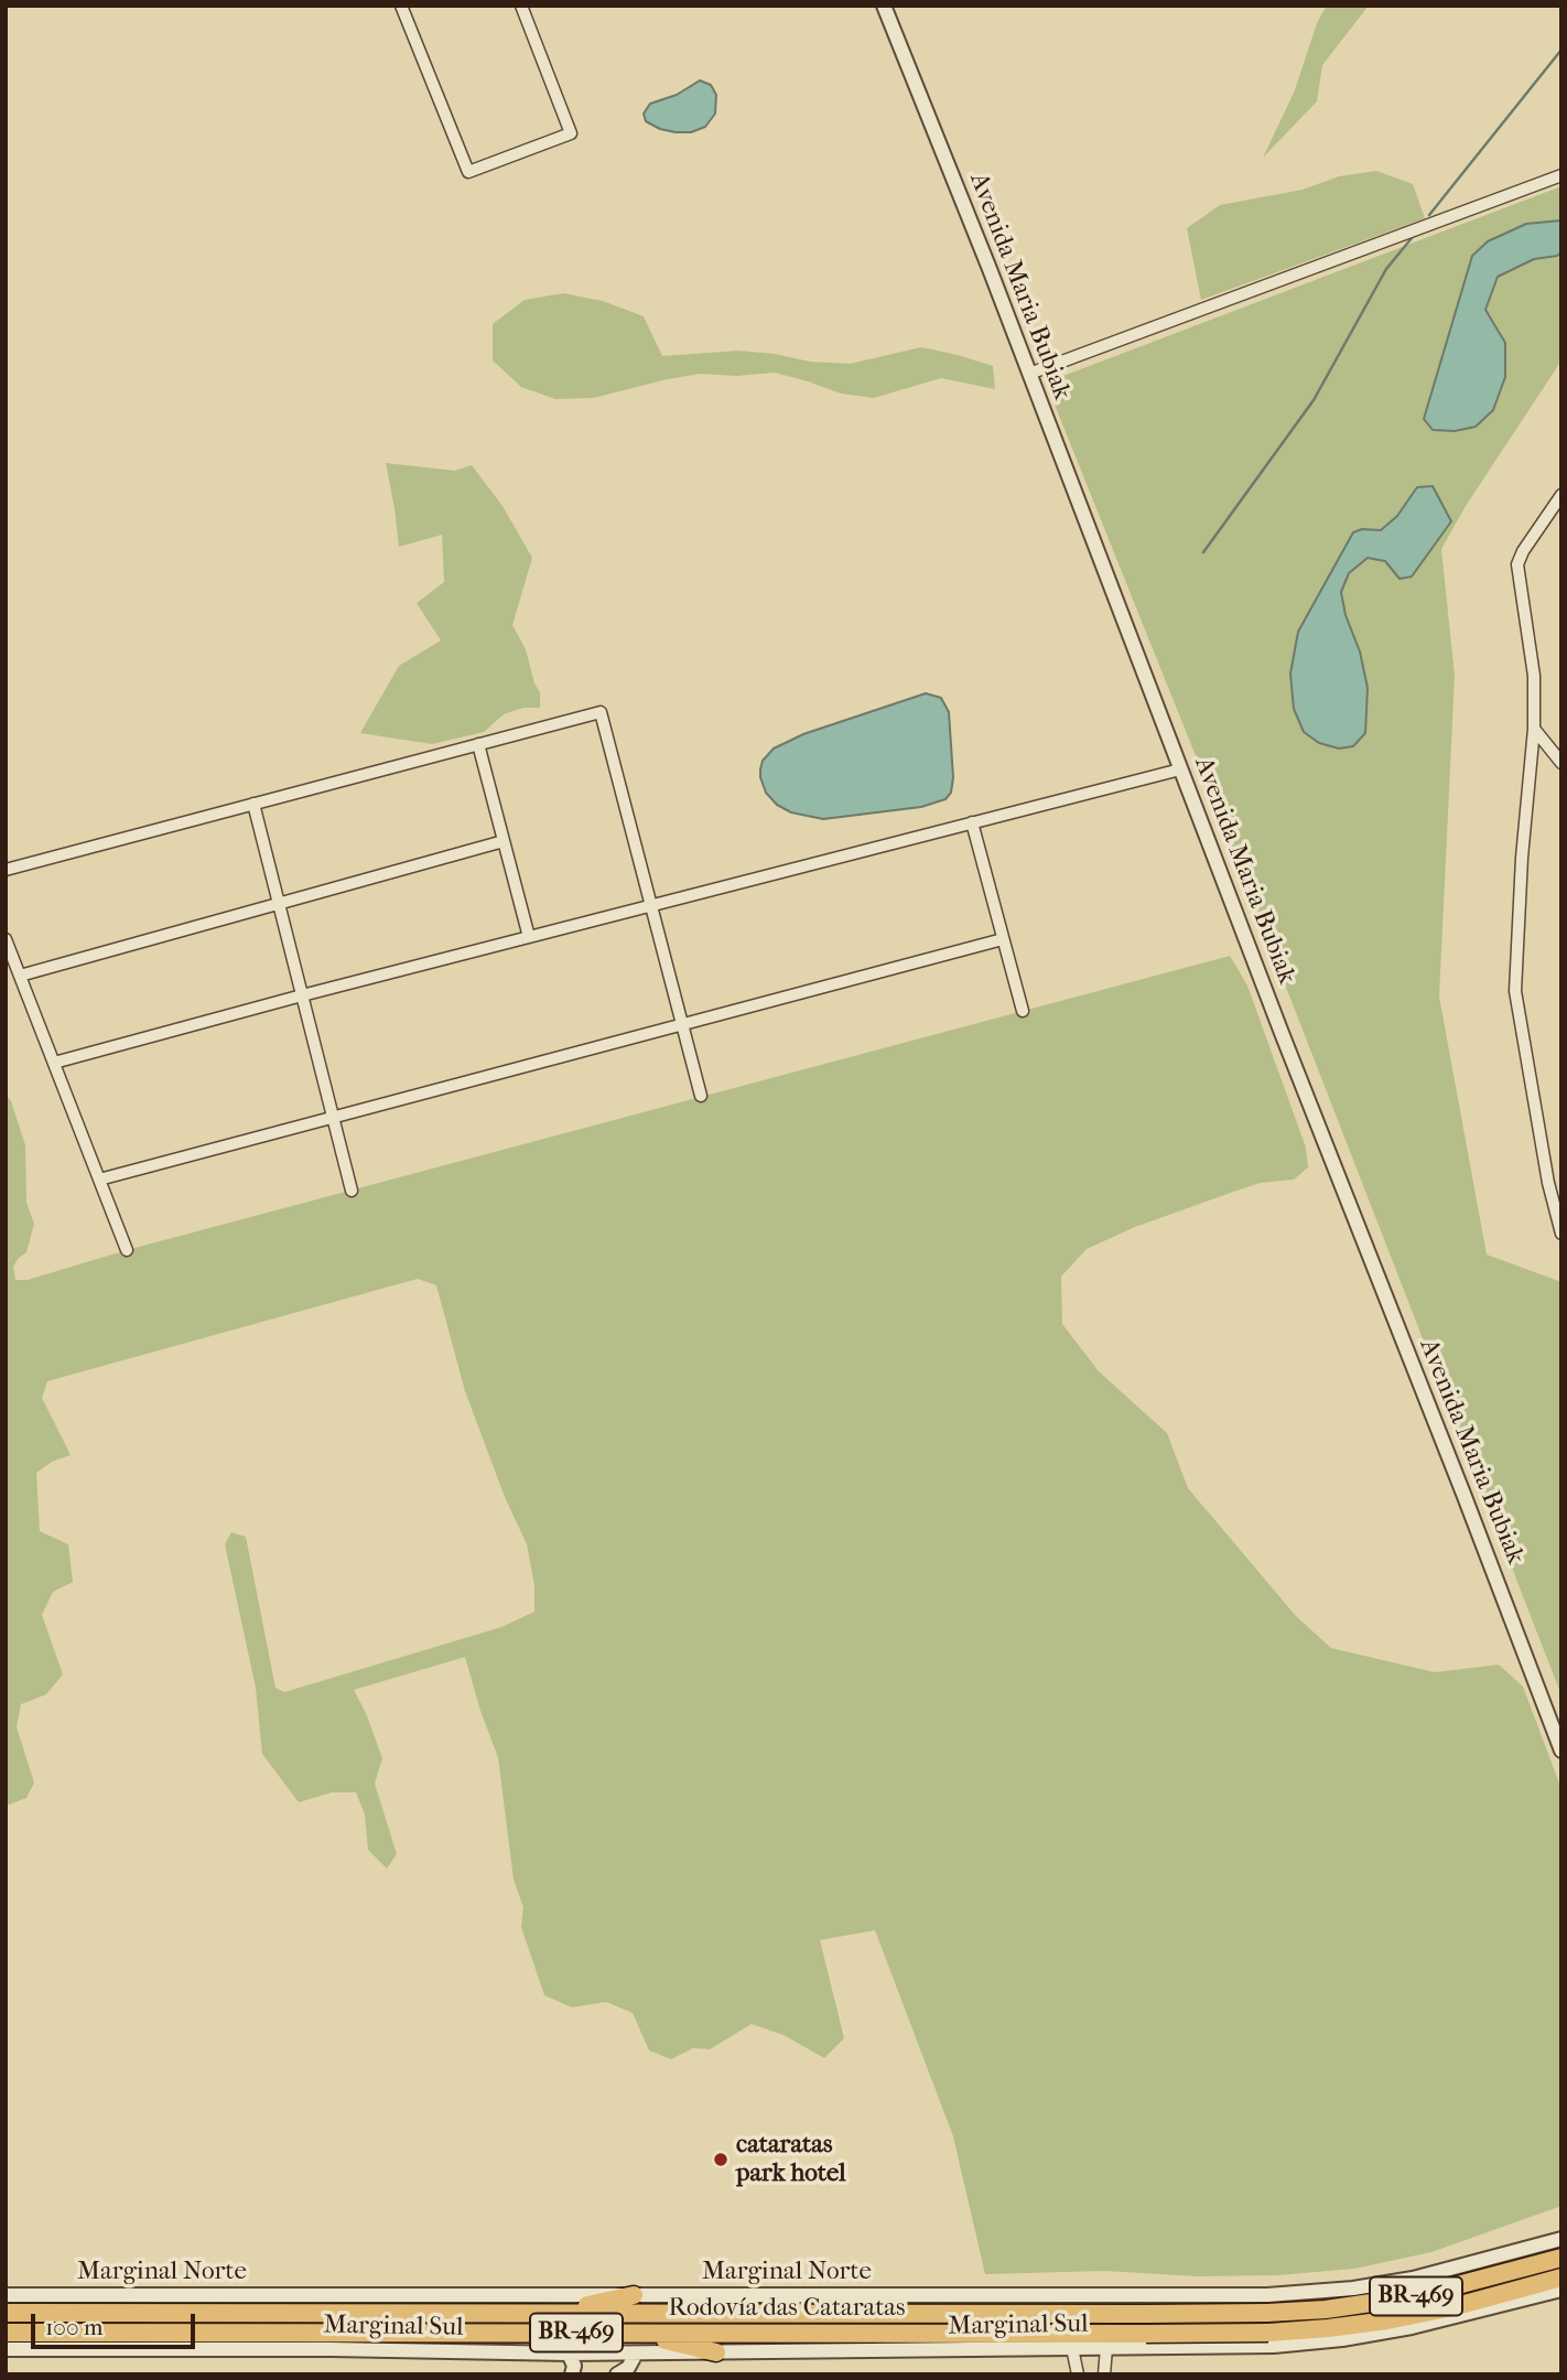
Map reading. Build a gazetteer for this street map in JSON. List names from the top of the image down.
{
  "streets": {
    "highway": ["BR-469", "Rodovía das Cataratas"],
    "street": ["Avenida Maria Bubiak", "Marginal Norte", "Marginal Sul"]
  },
  "places": ["cataratas park hotel"],
  "scale_bar": "100 m"
}
